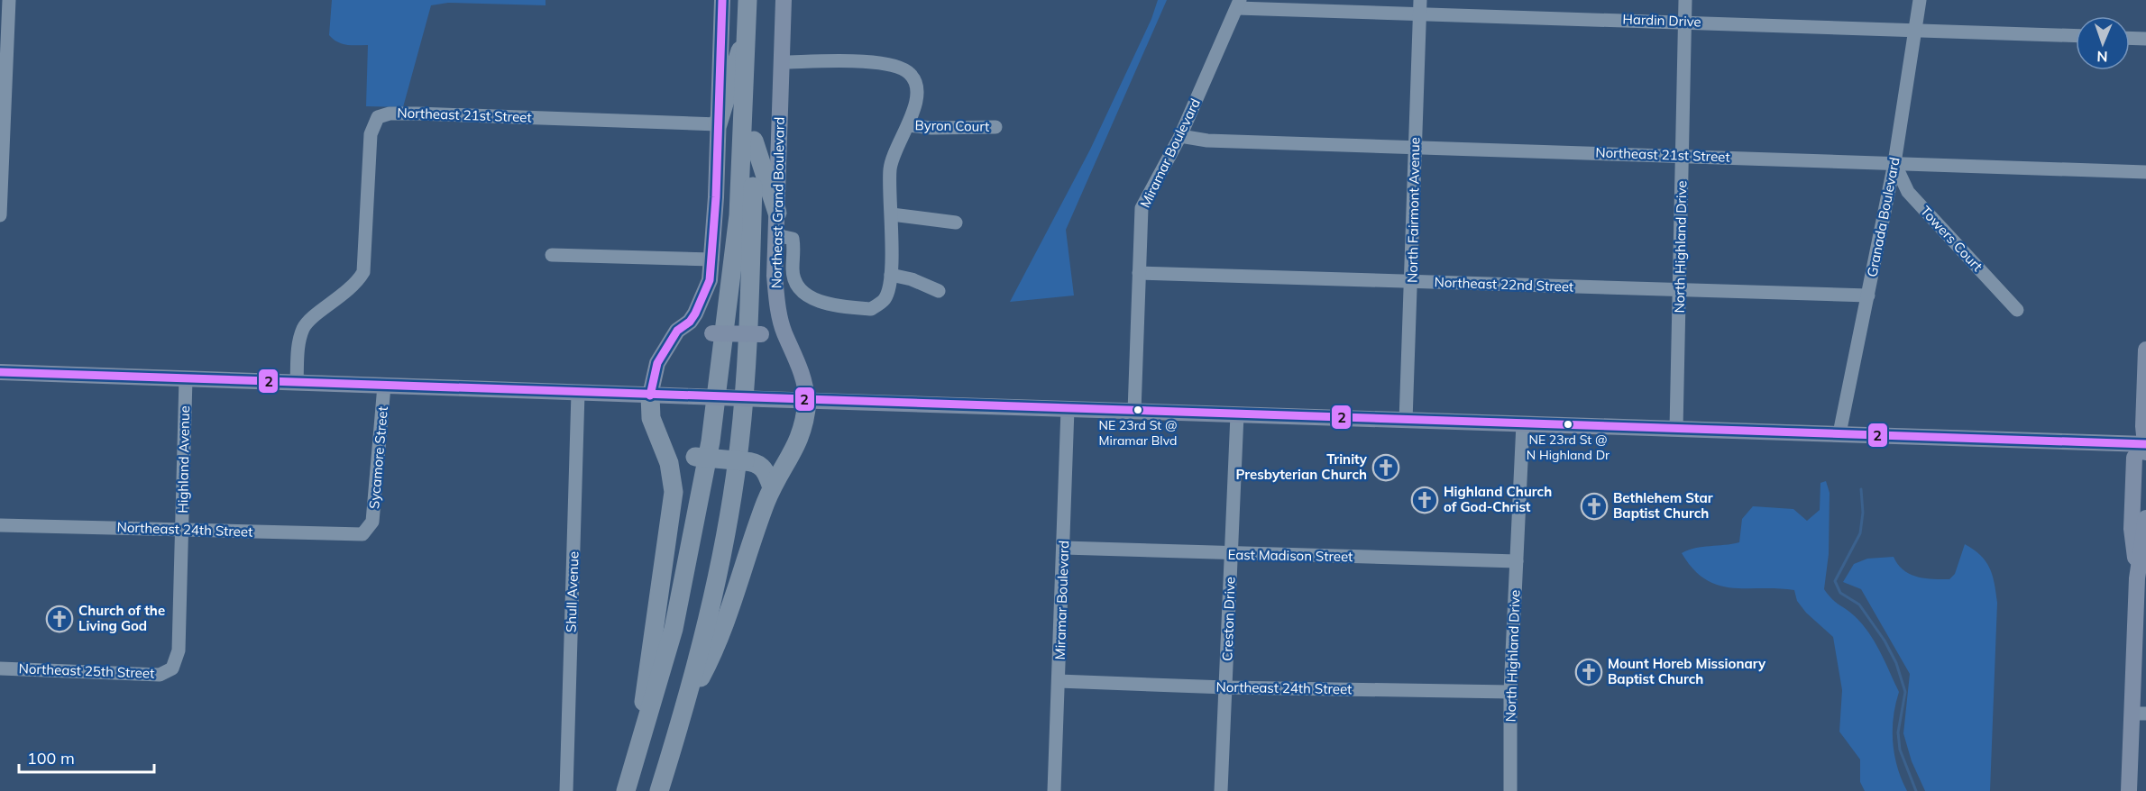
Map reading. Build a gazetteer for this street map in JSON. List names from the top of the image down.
{
  "streets": {
    "main road": ["Northeast Grand Boulevard"],
    "street": [
      "Hardin Drive",
      "Northeast 21st Street",
      "Byron Court",
      "Miramar Boulevard",
      "North Fairmont Avenue",
      "Granada Boulevard",
      "Towers Court",
      "North Highland Drive",
      "Northeast 22nd Street",
      "Sycamore Street",
      "Highland Avenue",
      "Northeast 24th Street",
      "East Madison Street",
      "Shull Avenue",
      "Creston Drive",
      "Northeast 25th Street"
    ]
  },
  "crossings": [
    ["Hardin Drive", "Miramar Boulevard"],
    ["Hardin Drive", "North Fairmont Avenue"],
    ["Hardin Drive", "Granada Boulevard"],
    ["Hardin Drive", "North Highland Drive"],
    ["Northeast 21st Street", "Miramar Boulevard"],
    ["Northeast 21st Street", "North Fairmont Avenue"],
    ["Northeast 21st Street", "Granada Boulevard"],
    ["Northeast 21st Street", "Towers Court"],
    ["Northeast 21st Street", "North Highland Drive"],
    ["Miramar Boulevard", "Northeast 22nd Street"],
    ["Miramar Boulevard", "Northeast 24th Street"],
    ["Miramar Boulevard", "East Madison Street"],
    ["North Fairmont Avenue", "Northeast 22nd Street"],
    ["Granada Boulevard", "Towers Court"],
    ["Granada Boulevard", "Northeast 22nd Street"],
    ["North Highland Drive", "Northeast 22nd Street"],
    ["North Highland Drive", "Northeast 24th Street"],
    ["North Highland Drive", "East Madison Street"],
    ["Sycamore Street", "Northeast 24th Street"],
    ["Highland Avenue", "Northeast 24th Street"],
    ["Highland Avenue", "Northeast 25th Street"],
    ["Northeast 24th Street", "Creston Drive"],
    ["East Madison Street", "Creston Drive"]
  ],
  "places": {
    "other": ["NE 23rd St @ Miramar Blvd", "NE 23rd St @ N Highland Dr"],
    "church": [
      "Trinity Presbyterian Church",
      "Highland Church of God-Christ",
      "Bethlehem Star Baptist Church",
      "Church of the Living God",
      "Mount Horeb Missionary Baptist Church"
    ]
  },
  "lines": ["transit line 2"],
  "scale_bar": "100 m",
  "north": "bottom"
}
